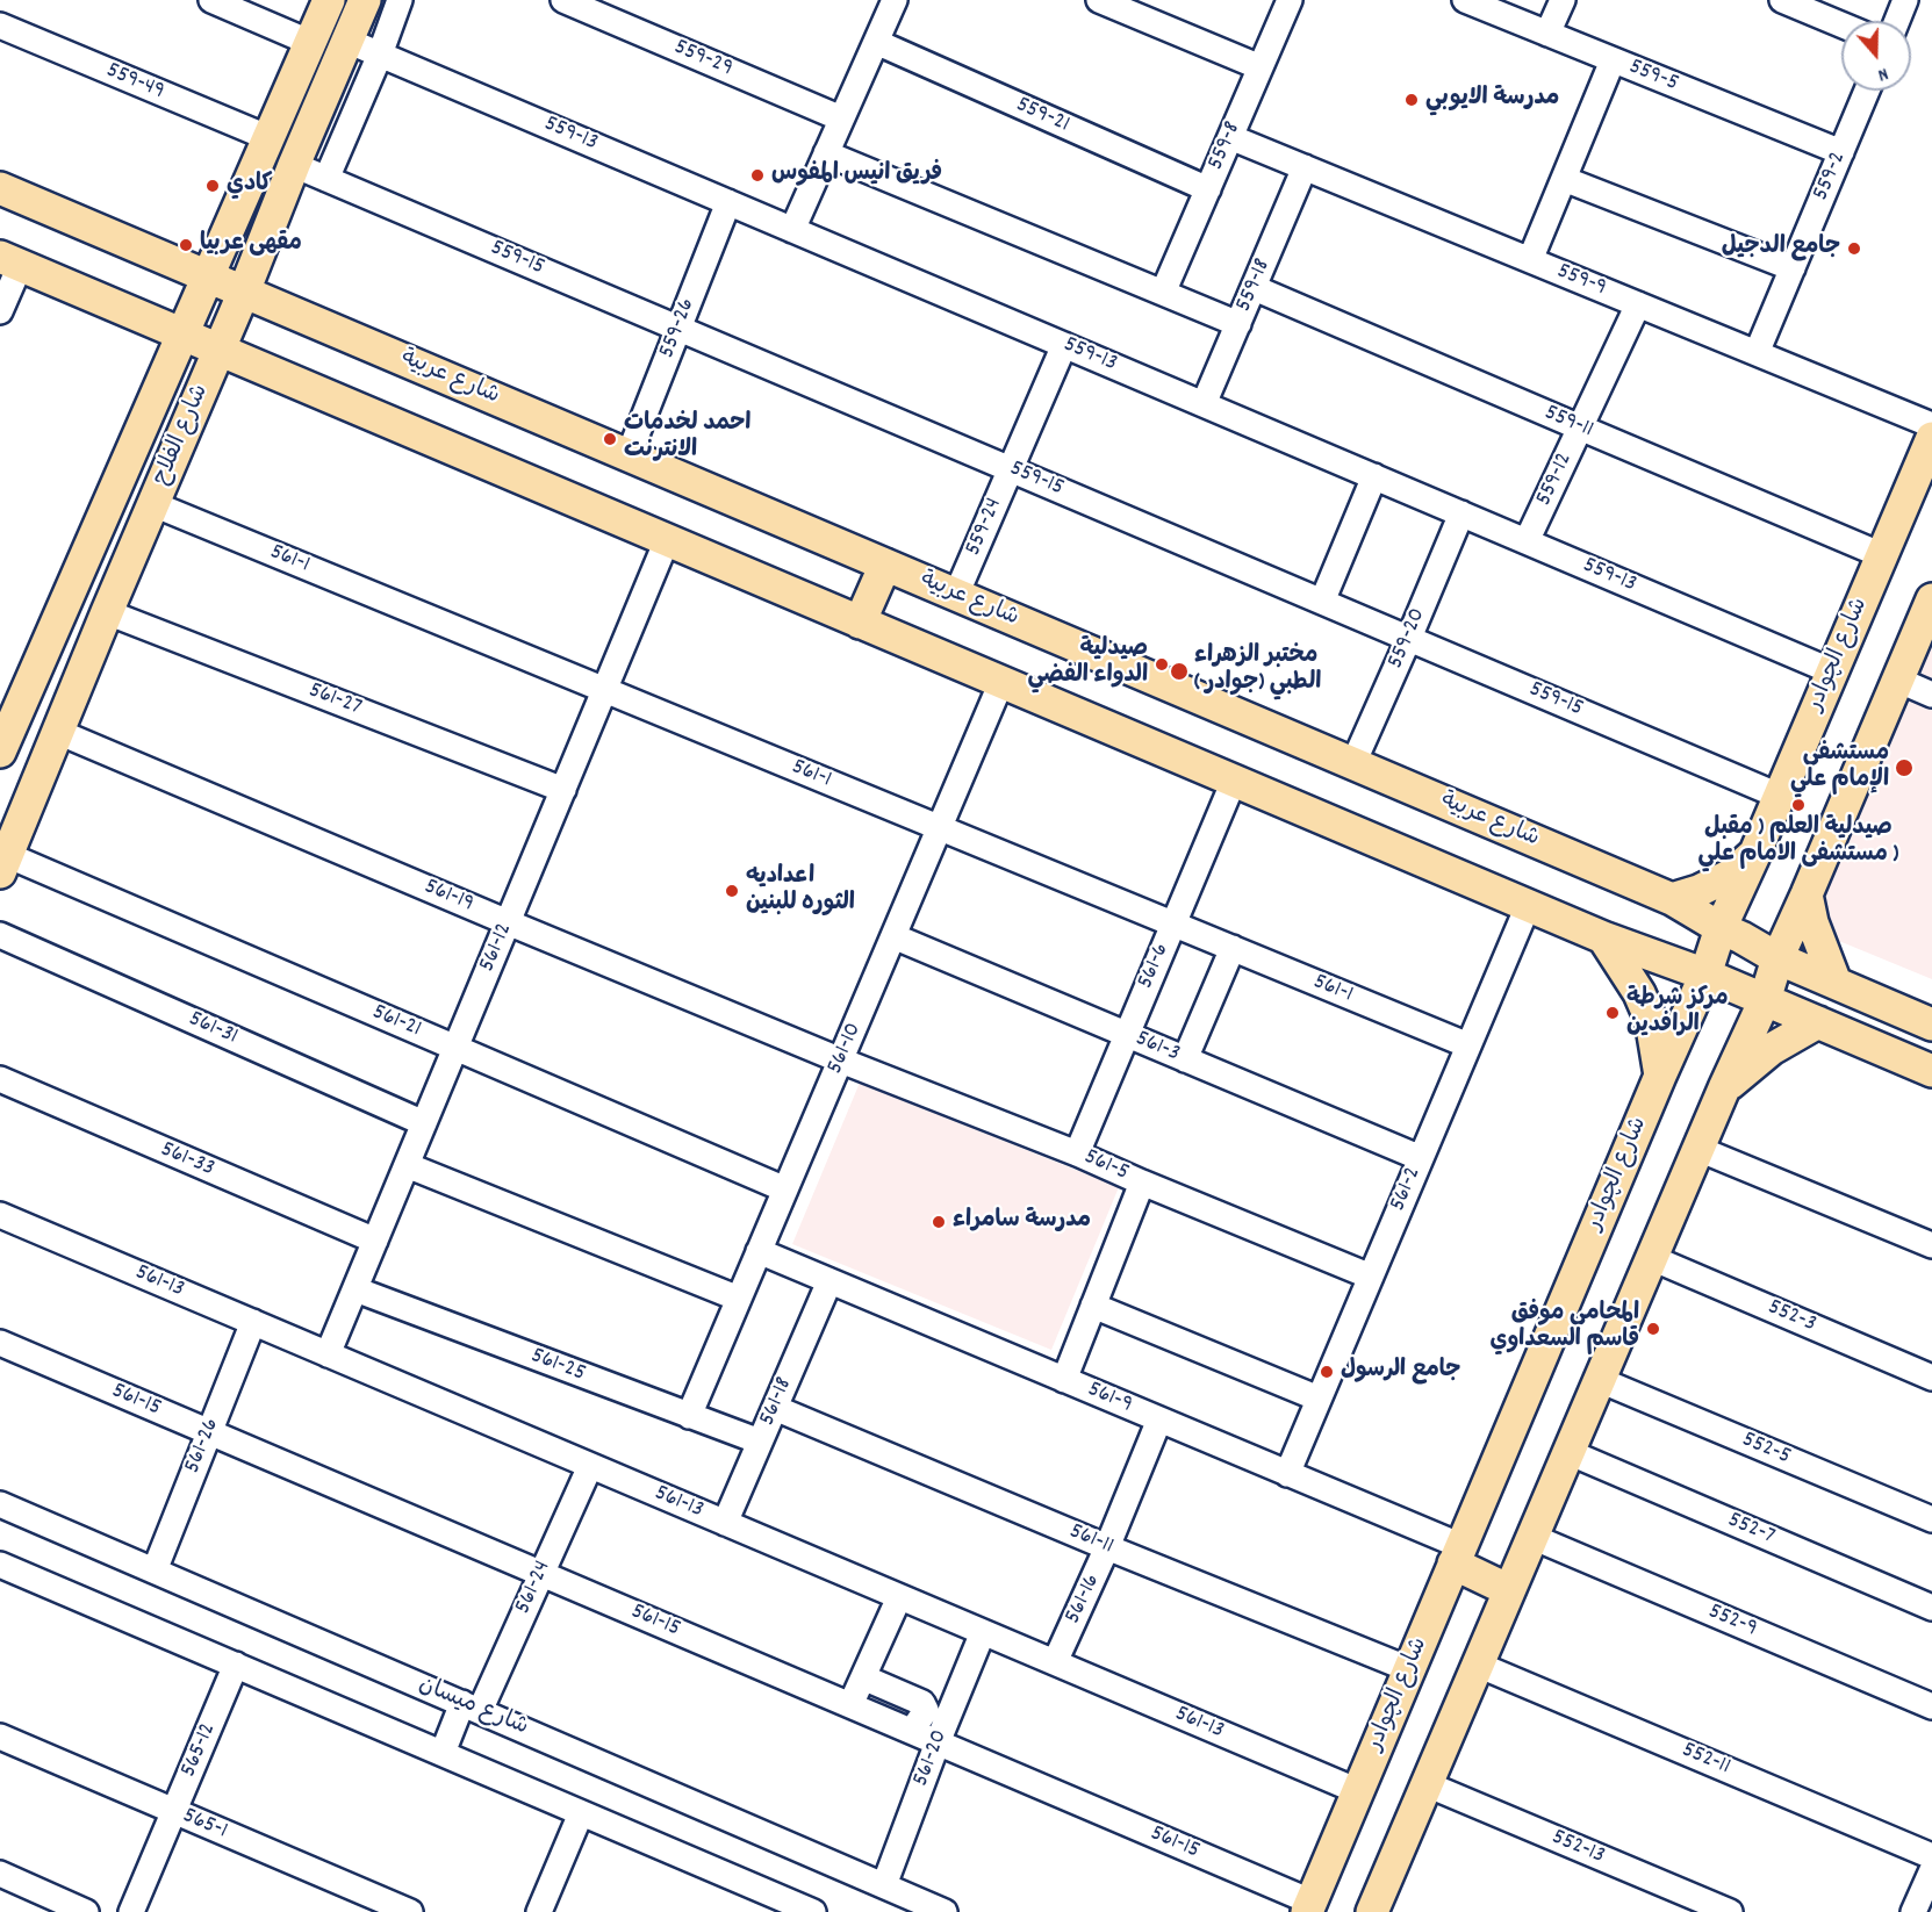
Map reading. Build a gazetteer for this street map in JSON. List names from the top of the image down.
{
  "streets": {
    "main road": ["شارع عربية", "شارع الفلاح", "شارع الچوادر"],
    "street": [
      "559-29",
      "559-5",
      "559-49",
      "559-21",
      "559-13",
      "559-8",
      "559-2",
      "559-15",
      "559-9",
      "559-18",
      "559-26",
      "559-11",
      "559-12",
      "559-24",
      "561-1",
      "559-20",
      "561-27",
      "561-19",
      "561-12",
      "561-6",
      "561-21",
      "561-31",
      "561-3",
      "561-10",
      "561-33",
      "561-5",
      "561-2",
      "561-13",
      "552-3",
      "561-25",
      "561-9",
      "561-15",
      "561-18",
      "561-26",
      "552-5",
      "552-7",
      "561-11",
      "561-24",
      "561-16",
      "552-9",
      "شارع ميسان",
      "565-12",
      "561-20",
      "552-11",
      "565-1",
      "552-13"
    ]
  },
  "crossings": [
    ["559-5", "559-2"],
    ["559-49", "شارع الفلاح"],
    ["559-21", "559-8"],
    ["559-13", "559-18"],
    ["559-13", "559-26"],
    ["559-13", "شارع الفلاح"],
    ["559-13", "559-12"],
    ["559-13", "559-24"],
    ["559-13", "559-20"],
    ["559-13", "شارع الچوادر"],
    ["559-8", "559-9"],
    ["559-2", "559-9"],
    ["559-15", "559-26"],
    ["559-15", "شارع الفلاح"],
    ["559-15", "559-24"],
    ["559-15", "559-20"],
    ["559-15", "شارع الچوادر"],
    ["559-9", "559-18"],
    ["559-9", "559-12"],
    ["559-18", "559-11"],
    ["559-26", "شارع عربية"],
    ["شارع عربية", "شارع الفلاح"],
    ["شارع عربية", "559-24"],
    ["شارع عربية", "559-20"],
    ["شارع عربية", "شارع الچوادر"],
    ["559-11", "559-12"],
    ["559-11", "شارع الچوادر"],
    ["شارع الفلاح", "561-1"],
    ["شارع الفلاح", "561-27"],
    ["شارع الفلاح", "561-19"],
    ["شارع الفلاح", "561-21"],
    ["561-1", "561-12"],
    ["561-1", "561-6"],
    ["561-1", "561-10"],
    ["561-1", "561-2"],
    ["شارع الچوادر", "561-13"],
    ["شارع الچوادر", "561-9"],
    ["شارع الچوادر", "561-15"],
    ["شارع الچوادر", "561-11"],
    ["561-27", "561-12"],
    ["561-19", "561-12"],
    ["561-19", "561-10"],
    ["561-19", "561-5"],
    ["561-12", "561-21"],
    ["561-12", "561-31"],
    ["561-12", "561-33"],
    ["561-12", "561-13"],
    ["561-12", "561-25"],
    ["561-6", "561-3"],
    ["561-6", "561-5"],
    ["561-21", "561-10"],
    ["561-3", "561-10"],
    ["561-3", "561-2"],
    ["561-10", "561-5"],
    ["561-10", "561-25"],
    ["561-10", "561-9"],
    ["561-5", "561-2"],
    ["561-2", "561-9"],
    ["561-13", "561-18"],
    ["561-13", "561-26"],
    ["561-13", "561-24"],
    ["561-13", "561-16"],
    ["561-13", "561-20"],
    ["561-25", "561-18"],
    ["561-9", "561-18"],
    ["561-9", "561-16"],
    ["561-15", "561-26"],
    ["561-15", "561-24"],
    ["561-15", "561-20"],
    ["561-18", "561-11"],
    ["561-26", "شارع ميسان"],
    ["561-11", "561-16"],
    ["561-24", "شارع ميسان"],
    ["شارع ميسان", "561-20"],
    ["565-12", "565-1"]
  ],
  "places": [
    "مدرسة الايوبي",
    "فريق انيس المفوس",
    "كادي",
    "مقهى عربيا",
    "جامع الدجيل",
    "احمد لخدمات الانترنت",
    "صيدلية الدواء الفضي",
    "مختبر الزهراء الطبي (جوادر )",
    "مستشفى الإمام علي",
    "صيدلية العلم ( مقبل مستشفى الامام علي )",
    "اعداديه الثوره للبنين",
    "مركز شرطة الرافدين",
    "مدرسة سامراء",
    "المحامي موفق قاسم السعداوي",
    "جامع الرسول"
  ],
  "north": "bottom"
}
